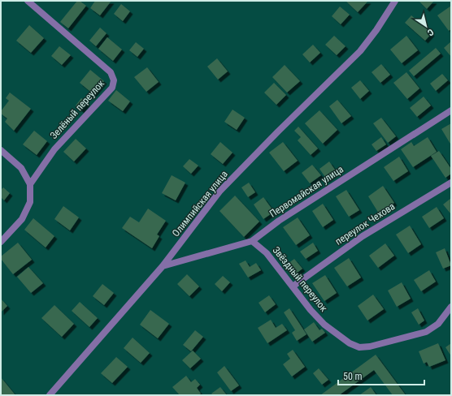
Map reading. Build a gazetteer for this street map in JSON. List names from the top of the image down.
{
  "streets": {
    "street": [
      "Зелёный переулок",
      "Первомайская улица",
      "Олимпийская улица",
      "переулок Чехова",
      "Звёздный переулок"
    ]
  },
  "crossings": [
    ["Первомайская улица", "Олимпийская улица"],
    ["Первомайская улица", "Звёздный переулок"],
    ["переулок Чехова", "Звёздный переулок"]
  ],
  "scale_bar": "50 m",
  "north": "bottom right"
}
